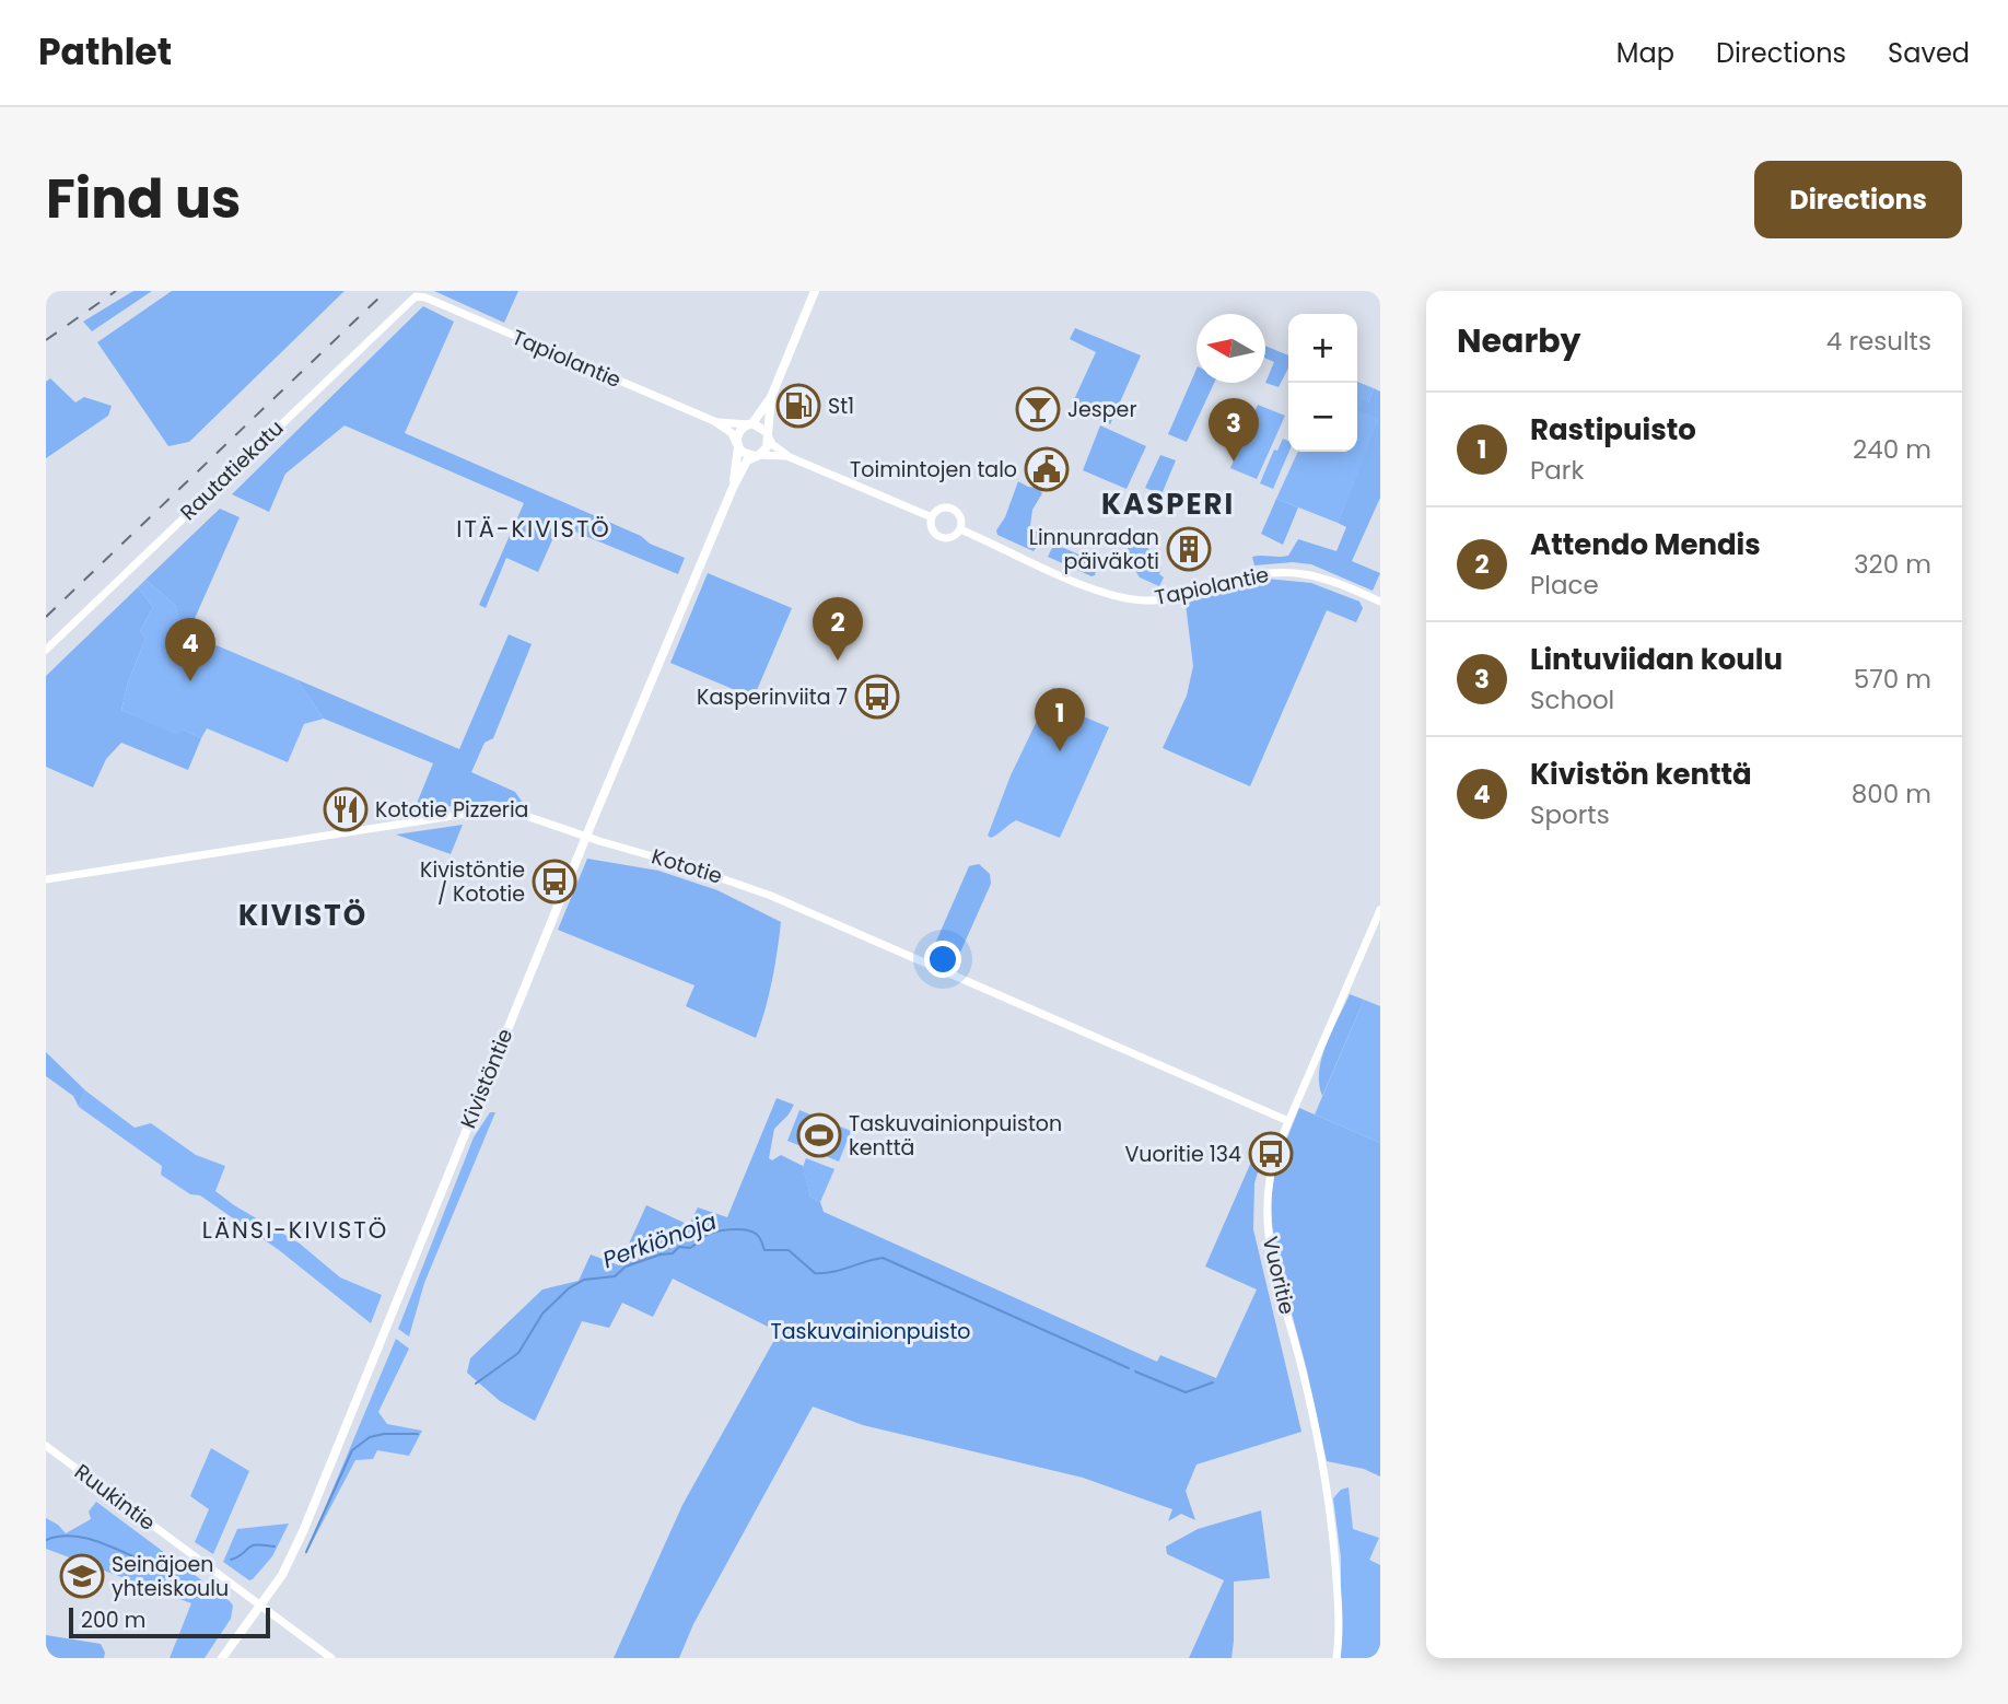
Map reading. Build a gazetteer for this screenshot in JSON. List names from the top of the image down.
{
  "streets": {
    "main road": ["Kivistöntie"],
    "street": [
      "Tapiolantie",
      "Rautatiekatu",
      "Kototie",
      "Vuoritie",
      "Ruukintie"
    ]
  },
  "crossings": [
    ["Tapiolantie", "Rautatiekatu"],
    ["Tapiolantie", "Kivistöntie"],
    ["Kototie", "Kivistöntie"],
    ["Kototie", "Vuoritie"],
    ["Kivistöntie", "Ruukintie"]
  ],
  "districts": [
    "KASPERI",
    "ITÄ-KIVISTÖ",
    "KIVISTÖ",
    "LÄNSI-KIVISTÖ"
  ],
  "water": ["Perkiönoja"],
  "parks": ["Taskuvainionpuisto"],
  "places": {
    "fuel station": ["St1"],
    "bar": ["Jesper"],
    "public building": ["Toimintojen talo"],
    "building": ["Linnunradan päiväkoti"],
    "bus stop": ["Kasperinviita 7", "Kivistöntie / Kototie", "Vuoritie 134"],
    "restaurant": ["Kototie Pizzeria"],
    "sports": ["Taskuvainionpuiston kenttä"],
    "school or university": ["Seinäjoen yhteiskoulu"]
  },
  "scale_bar": "200 m",
  "north": "left",
  "page": {
    "header": "Pathlet",
    "nav": ["Map", "Directions", "Saved"],
    "title": "Find us",
    "buttons": "Directions",
    "heading": ["Nearby", "4 results"],
    "map_buttons": ["+", "−"],
    "list": [
      {
        "mark": "1",
        "name": "Rastipuisto",
        "note": "Park",
        "value": "240 m"
      },
      {
        "mark": "2",
        "name": "Attendo Mendis",
        "note": "Place",
        "value": "320 m"
      },
      {
        "mark": "3",
        "name": "Lintuviidan koulu",
        "note": "School",
        "value": "570 m"
      },
      {
        "mark": "4",
        "name": "Kivistön kenttä",
        "note": "Sports",
        "value": "800 m"
      }
    ],
    "pins": [
      "3",
      "2",
      "4",
      "1"
    ],
    "scale": "200 m"
  }
}
